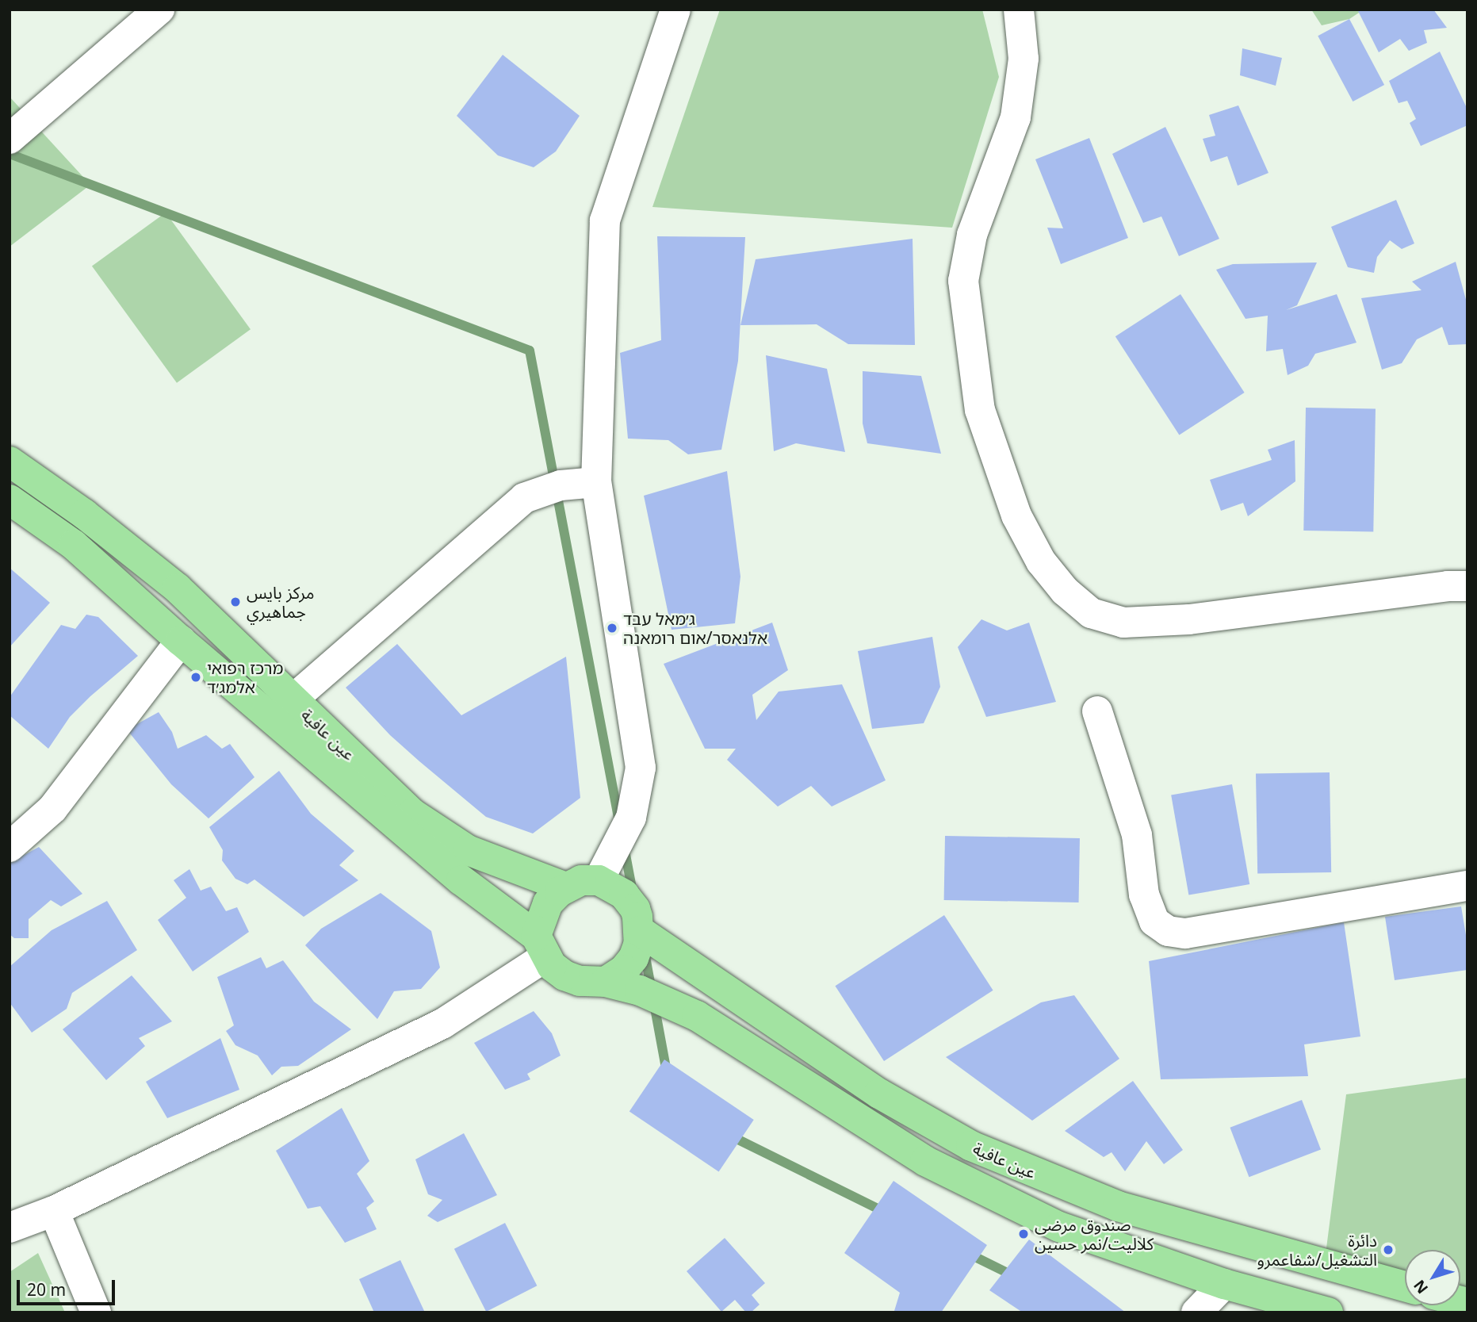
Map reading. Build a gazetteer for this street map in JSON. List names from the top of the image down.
{
  "streets": {
    "main road": ["عين عافية"]
  },
  "places": [
    "مركز بايس جماهيري",
    "ג׳מאל עבד אלנאסר/אום רומאנה",
    "מרכז רפואי אלמג׳ד",
    "صندوق مرضى كلاليت/نمر حسين",
    "دائرة التشغيل/شفاعمرو"
  ],
  "scale_bar": "20 m",
  "north": "bottom left"
}
